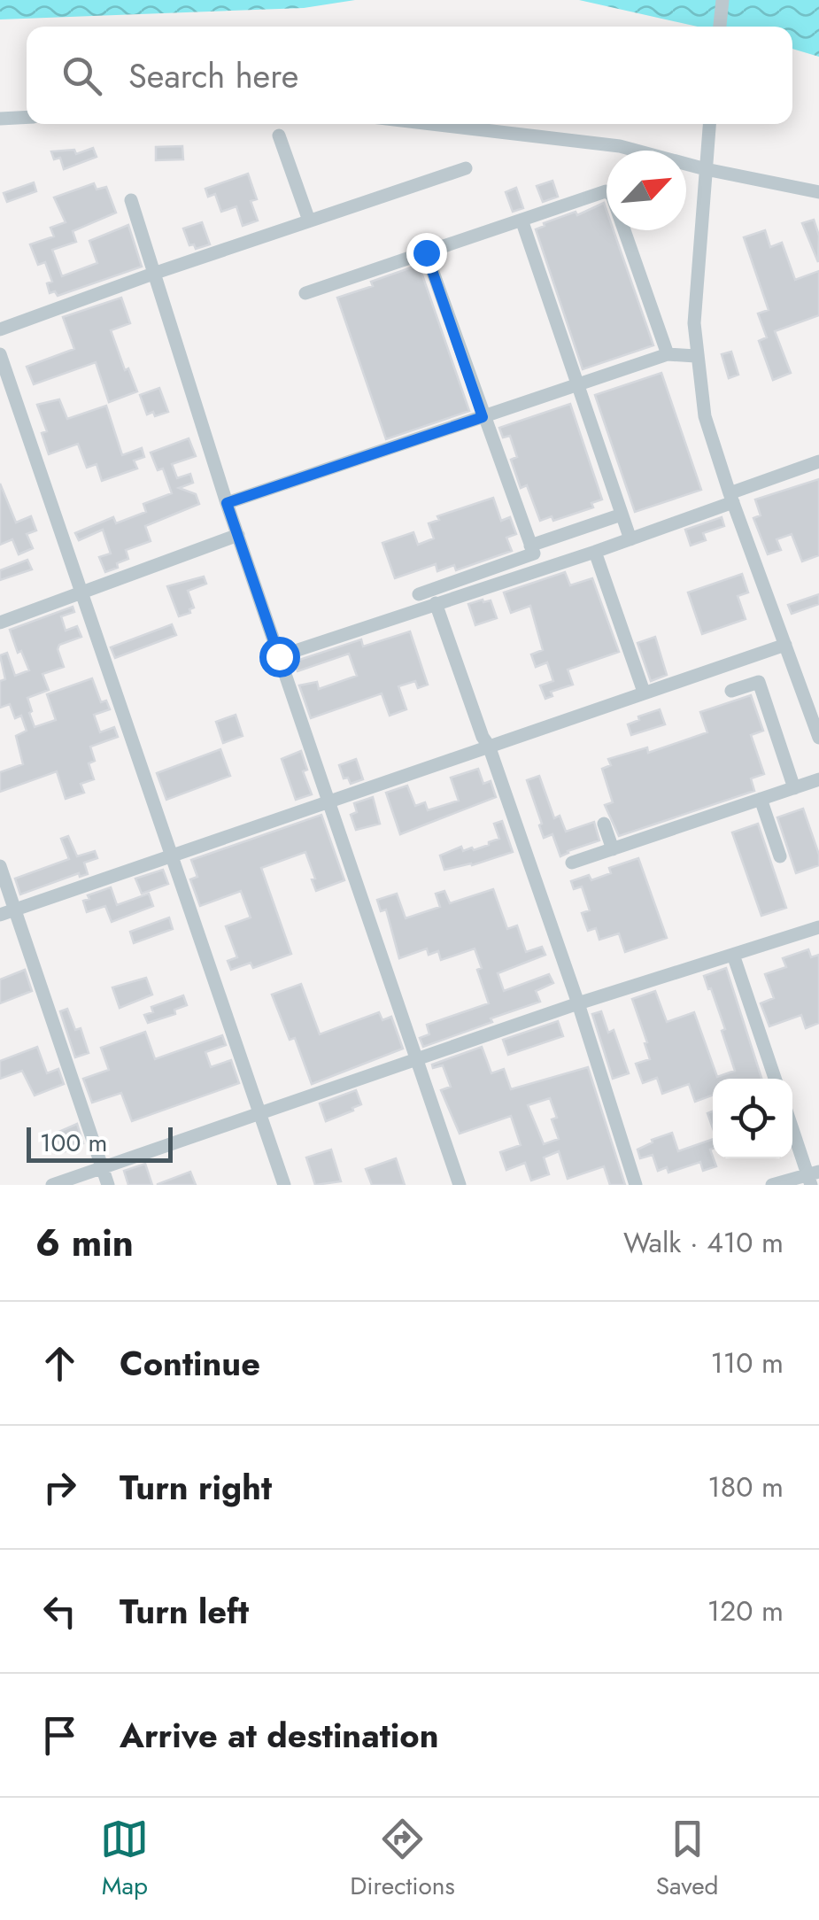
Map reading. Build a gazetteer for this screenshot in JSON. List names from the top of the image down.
{
  "scale_bar": "100 m",
  "north": "top right",
  "page": {
    "search": "Search here",
    "scale": "100 m",
    "heading": ["6 min", "Walk · 410 m"],
    "list": [
      ["Continue", "110 m"],
      ["Turn right", "180 m"],
      ["Turn left", "120 m"],
      "Arrive at destination"
    ],
    "nav": ["Map", "Directions", "Saved"]
  }
}
